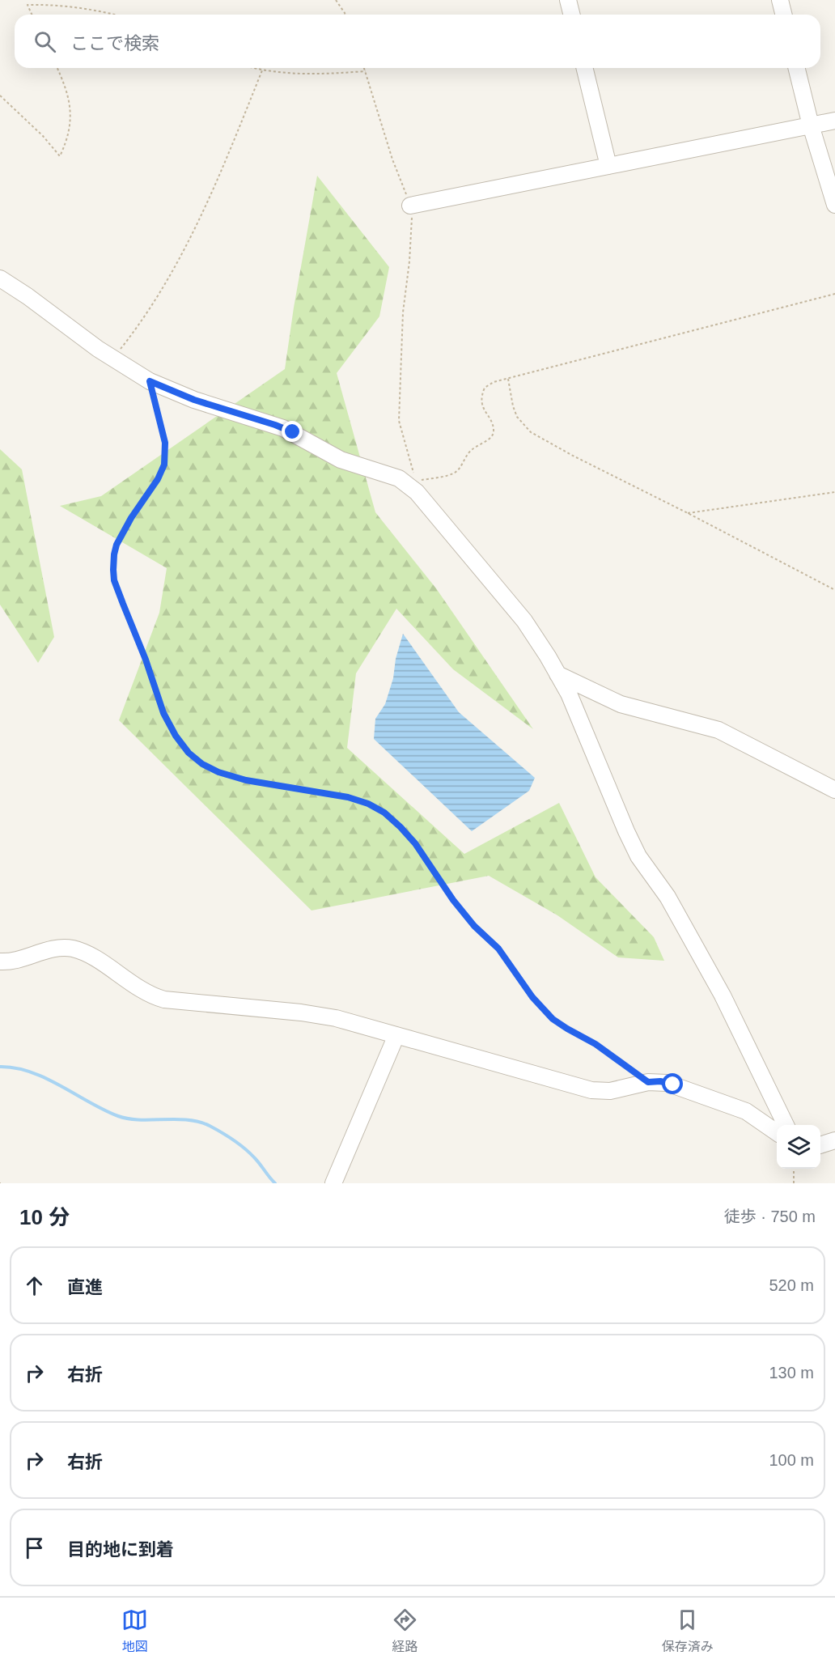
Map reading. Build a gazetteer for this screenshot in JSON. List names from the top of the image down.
{
  "page": {
    "search": "ここで検索",
    "heading": ["10 分", "徒歩 · 750 m"],
    "list": [
      ["直進", "520 m"],
      ["右折", "130 m"],
      ["右折", "100 m"],
      "目的地に到着"
    ],
    "nav": ["地図", "経路", "保存済み"]
  }
}
